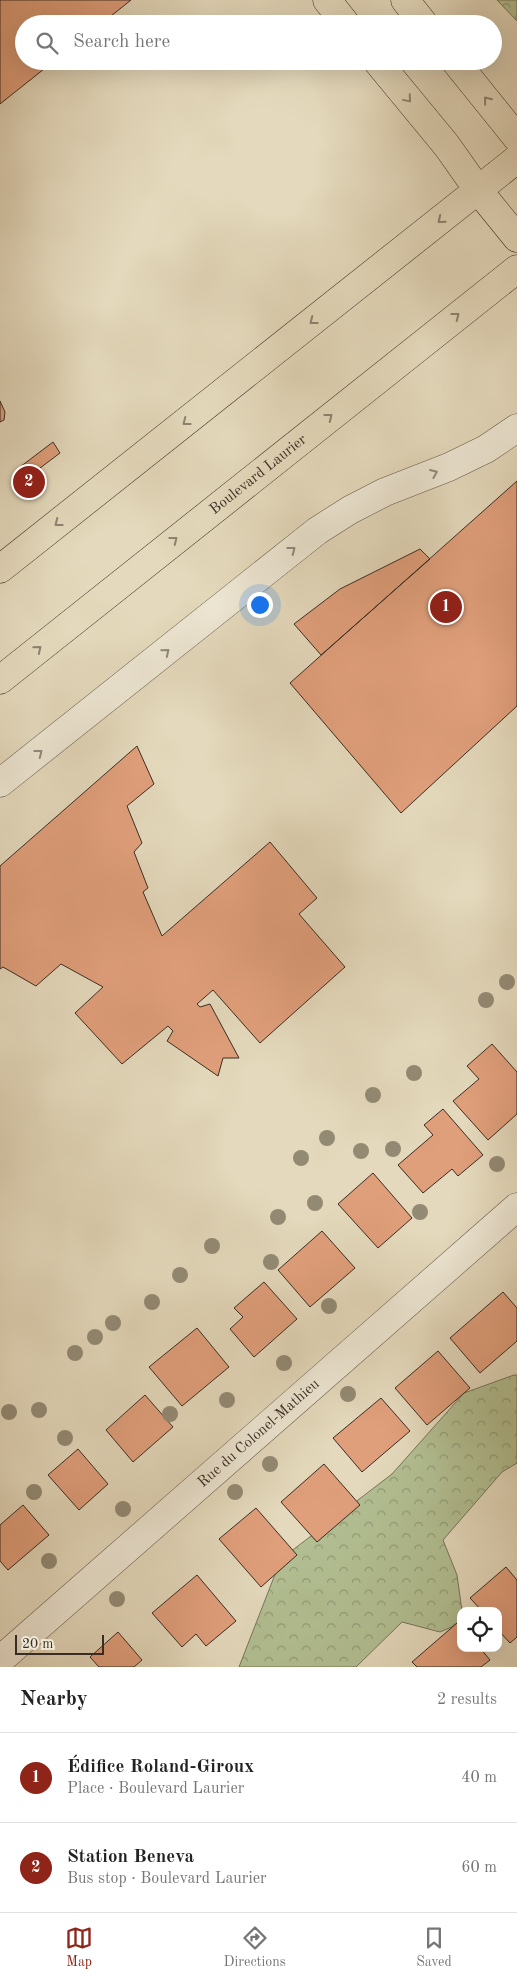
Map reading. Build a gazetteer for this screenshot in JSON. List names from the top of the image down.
{
  "streets": {
    "main road": ["Boulevard Laurier"],
    "street": ["Rue du Colonel-Mathieu"]
  },
  "scale_bar": "20 m",
  "page": {
    "search": "Search here",
    "pins": ["2", "1"],
    "scale": "20 m",
    "heading": ["Nearby", "2 results"],
    "list": [
      {
        "mark": "1",
        "name": "Édifice Roland-Giroux",
        "note": "Place · Boulevard Laurier",
        "value": "40 m"
      },
      {
        "mark": "2",
        "name": "Station Beneva",
        "note": "Bus stop · Boulevard Laurier",
        "value": "60 m"
      }
    ],
    "nav": ["Map", "Directions", "Saved"]
  }
}
